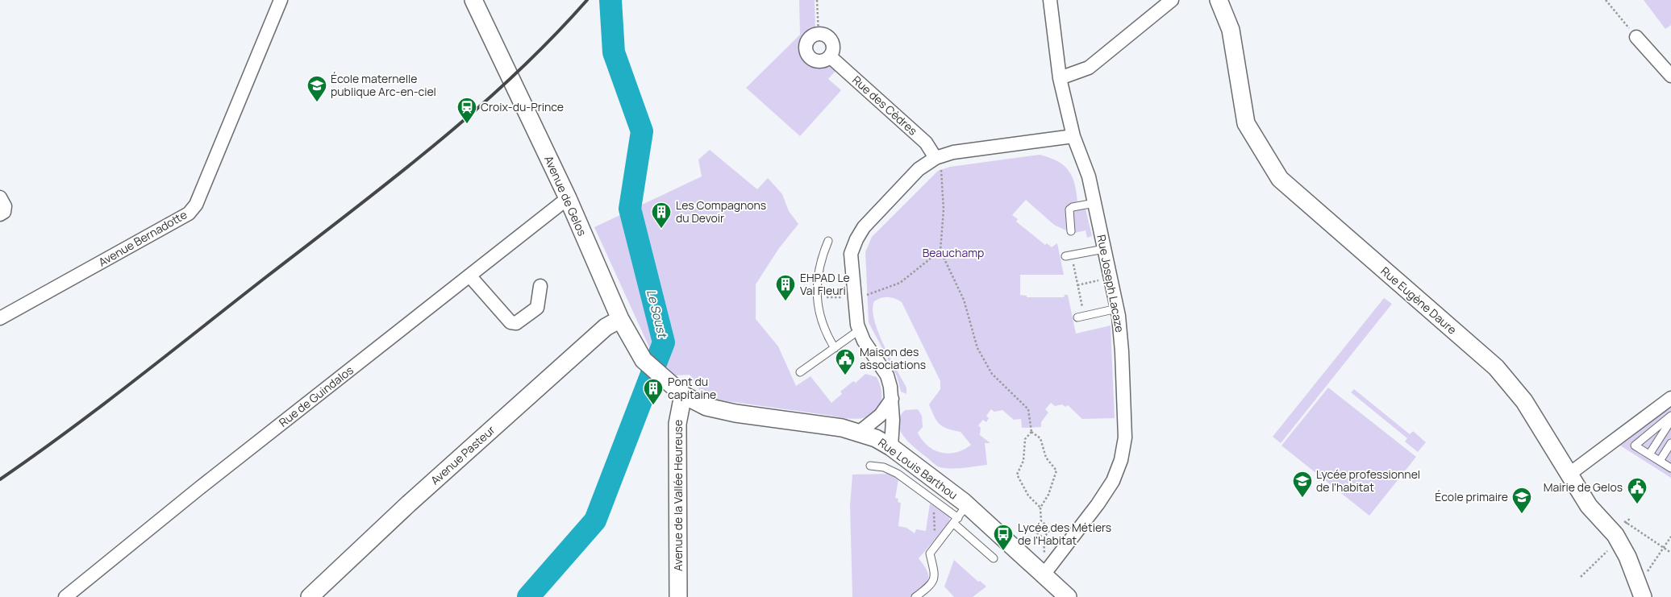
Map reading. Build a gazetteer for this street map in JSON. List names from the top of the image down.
{
  "streets": {
    "street": [
      "Rue des Cèdres",
      "Avenue de Gelos",
      "Avenue Bernadotte",
      "Rue Joseph Lacaze",
      "Rue Eugène Daure",
      "Rue de Guindalos",
      "Avenue Pasteur",
      "Rue Louis Barthou",
      "Avenue de la Vallée Heureuse"
    ]
  },
  "crossings": [
    ["Avenue de Gelos", "Rue de Guindalos"],
    ["Avenue de Gelos", "Avenue Pasteur"],
    ["Avenue de Gelos", "Rue Louis Barthou"],
    ["Rue Joseph Lacaze", "Rue Louis Barthou"],
    ["Rue Louis Barthou", "Avenue de la Vallée Heureuse"]
  ],
  "water": ["Le Soust"],
  "parks": ["Beauchamp"],
  "places": {
    "school or university": ["École maternelle publique Arc-en-ciel", "Lycée professionnel de l'habitat", "École primaire"],
    "station": ["Croix-du-Prince"],
    "building": ["Les Compagnons du Devoir", "EHPAD Le Val Fleuri", "Pont du capitaine"],
    "public building": ["Maison des associations", "Mairie de Gelos"],
    "bus stop": ["Lycée des Métiers de l'Habitat"]
  }
}
